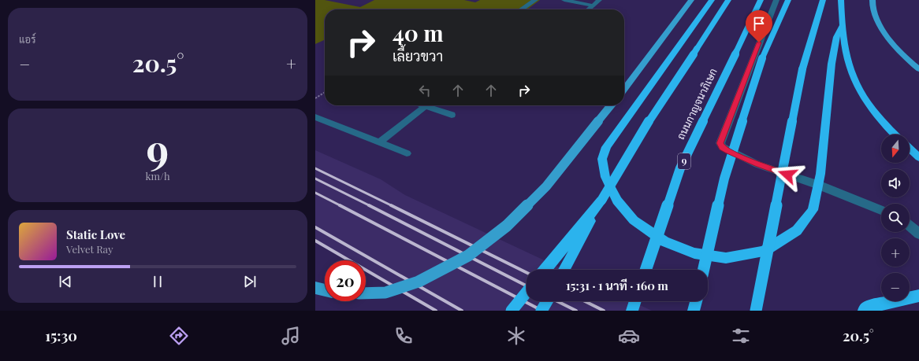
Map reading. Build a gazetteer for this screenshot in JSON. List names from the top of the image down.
{
  "streets": {
    "highway": ["ถนนกาญจนาภิเษก", "9"]
  },
  "north": "bottom",
  "page": {
    "tile": [
      "แอร์",
      ["9", "km/h"]
    ],
    "turn": ["40 m", "เลี้ยวขวา"],
    "heat": ["−", "20.5°", "+"],
    "map_buttons": ["+", "−"],
    "song": ["Static Love", "Velvet Ray"],
    "limit": "20",
    "trip": "15:31 · 1 นาที · 160 m",
    "tabs": ["15:30", "20.5°"]
  }
}
